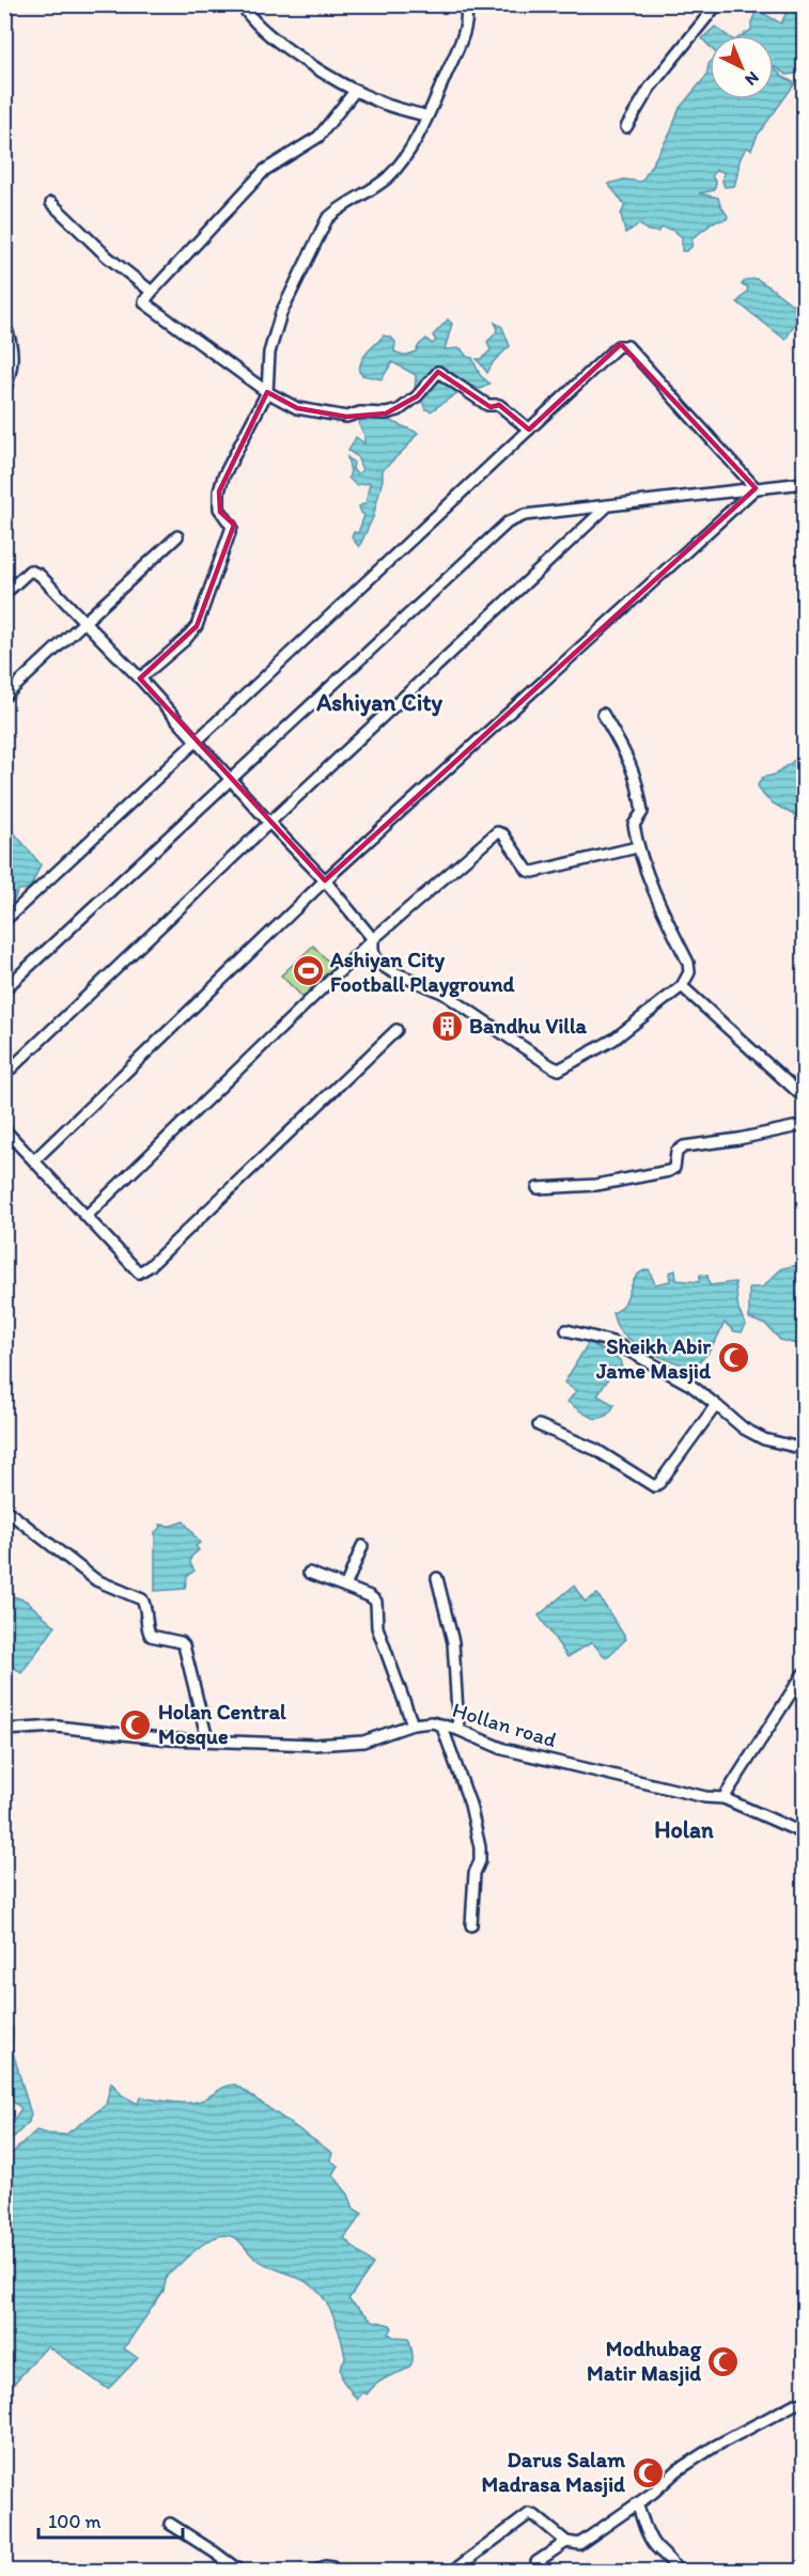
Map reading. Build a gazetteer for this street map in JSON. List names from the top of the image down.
{
  "streets": {
    "street": ["Hollan road"]
  },
  "districts": ["Ashiyan City", "Holan"],
  "places": {
    "sports": ["Ashiyan City Football Playground"],
    "building": ["Bandhu Villa"],
    "mosque": [
      "Sheikh Abir Jame Masjid",
      "Holan Central Mosque",
      "Modhubag Matir Masjid",
      "Darus Salam Madrasa Masjid"
    ]
  },
  "scale_bar": "100 m",
  "north": "bottom right"
}
